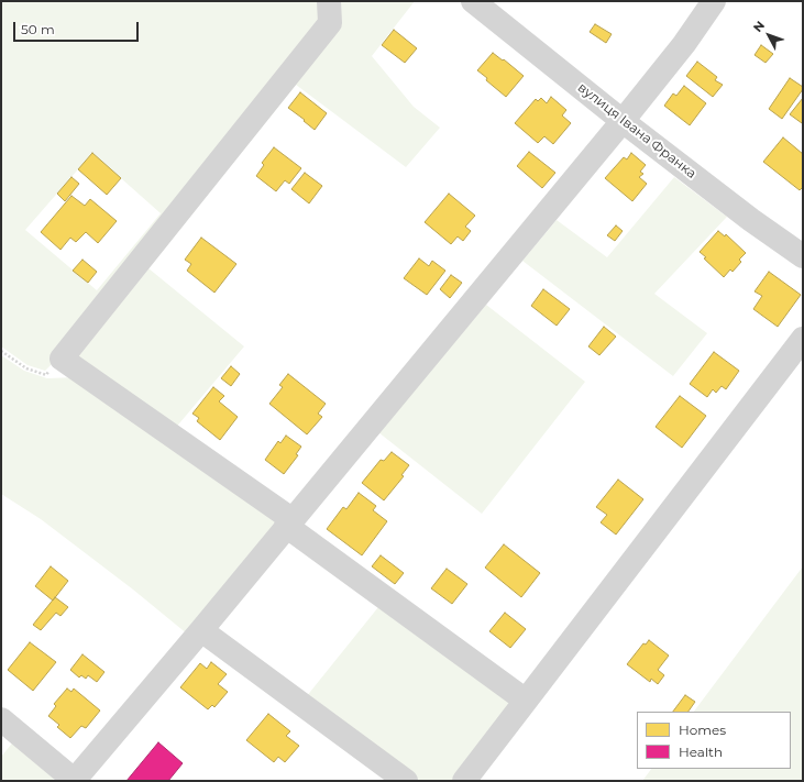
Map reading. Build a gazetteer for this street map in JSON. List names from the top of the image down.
{
  "streets": {
    "street": ["вулиця Івана Франка"]
  },
  "legend": ["Homes", "Health"],
  "scale_bar": "50 m",
  "north": "top left"
}
